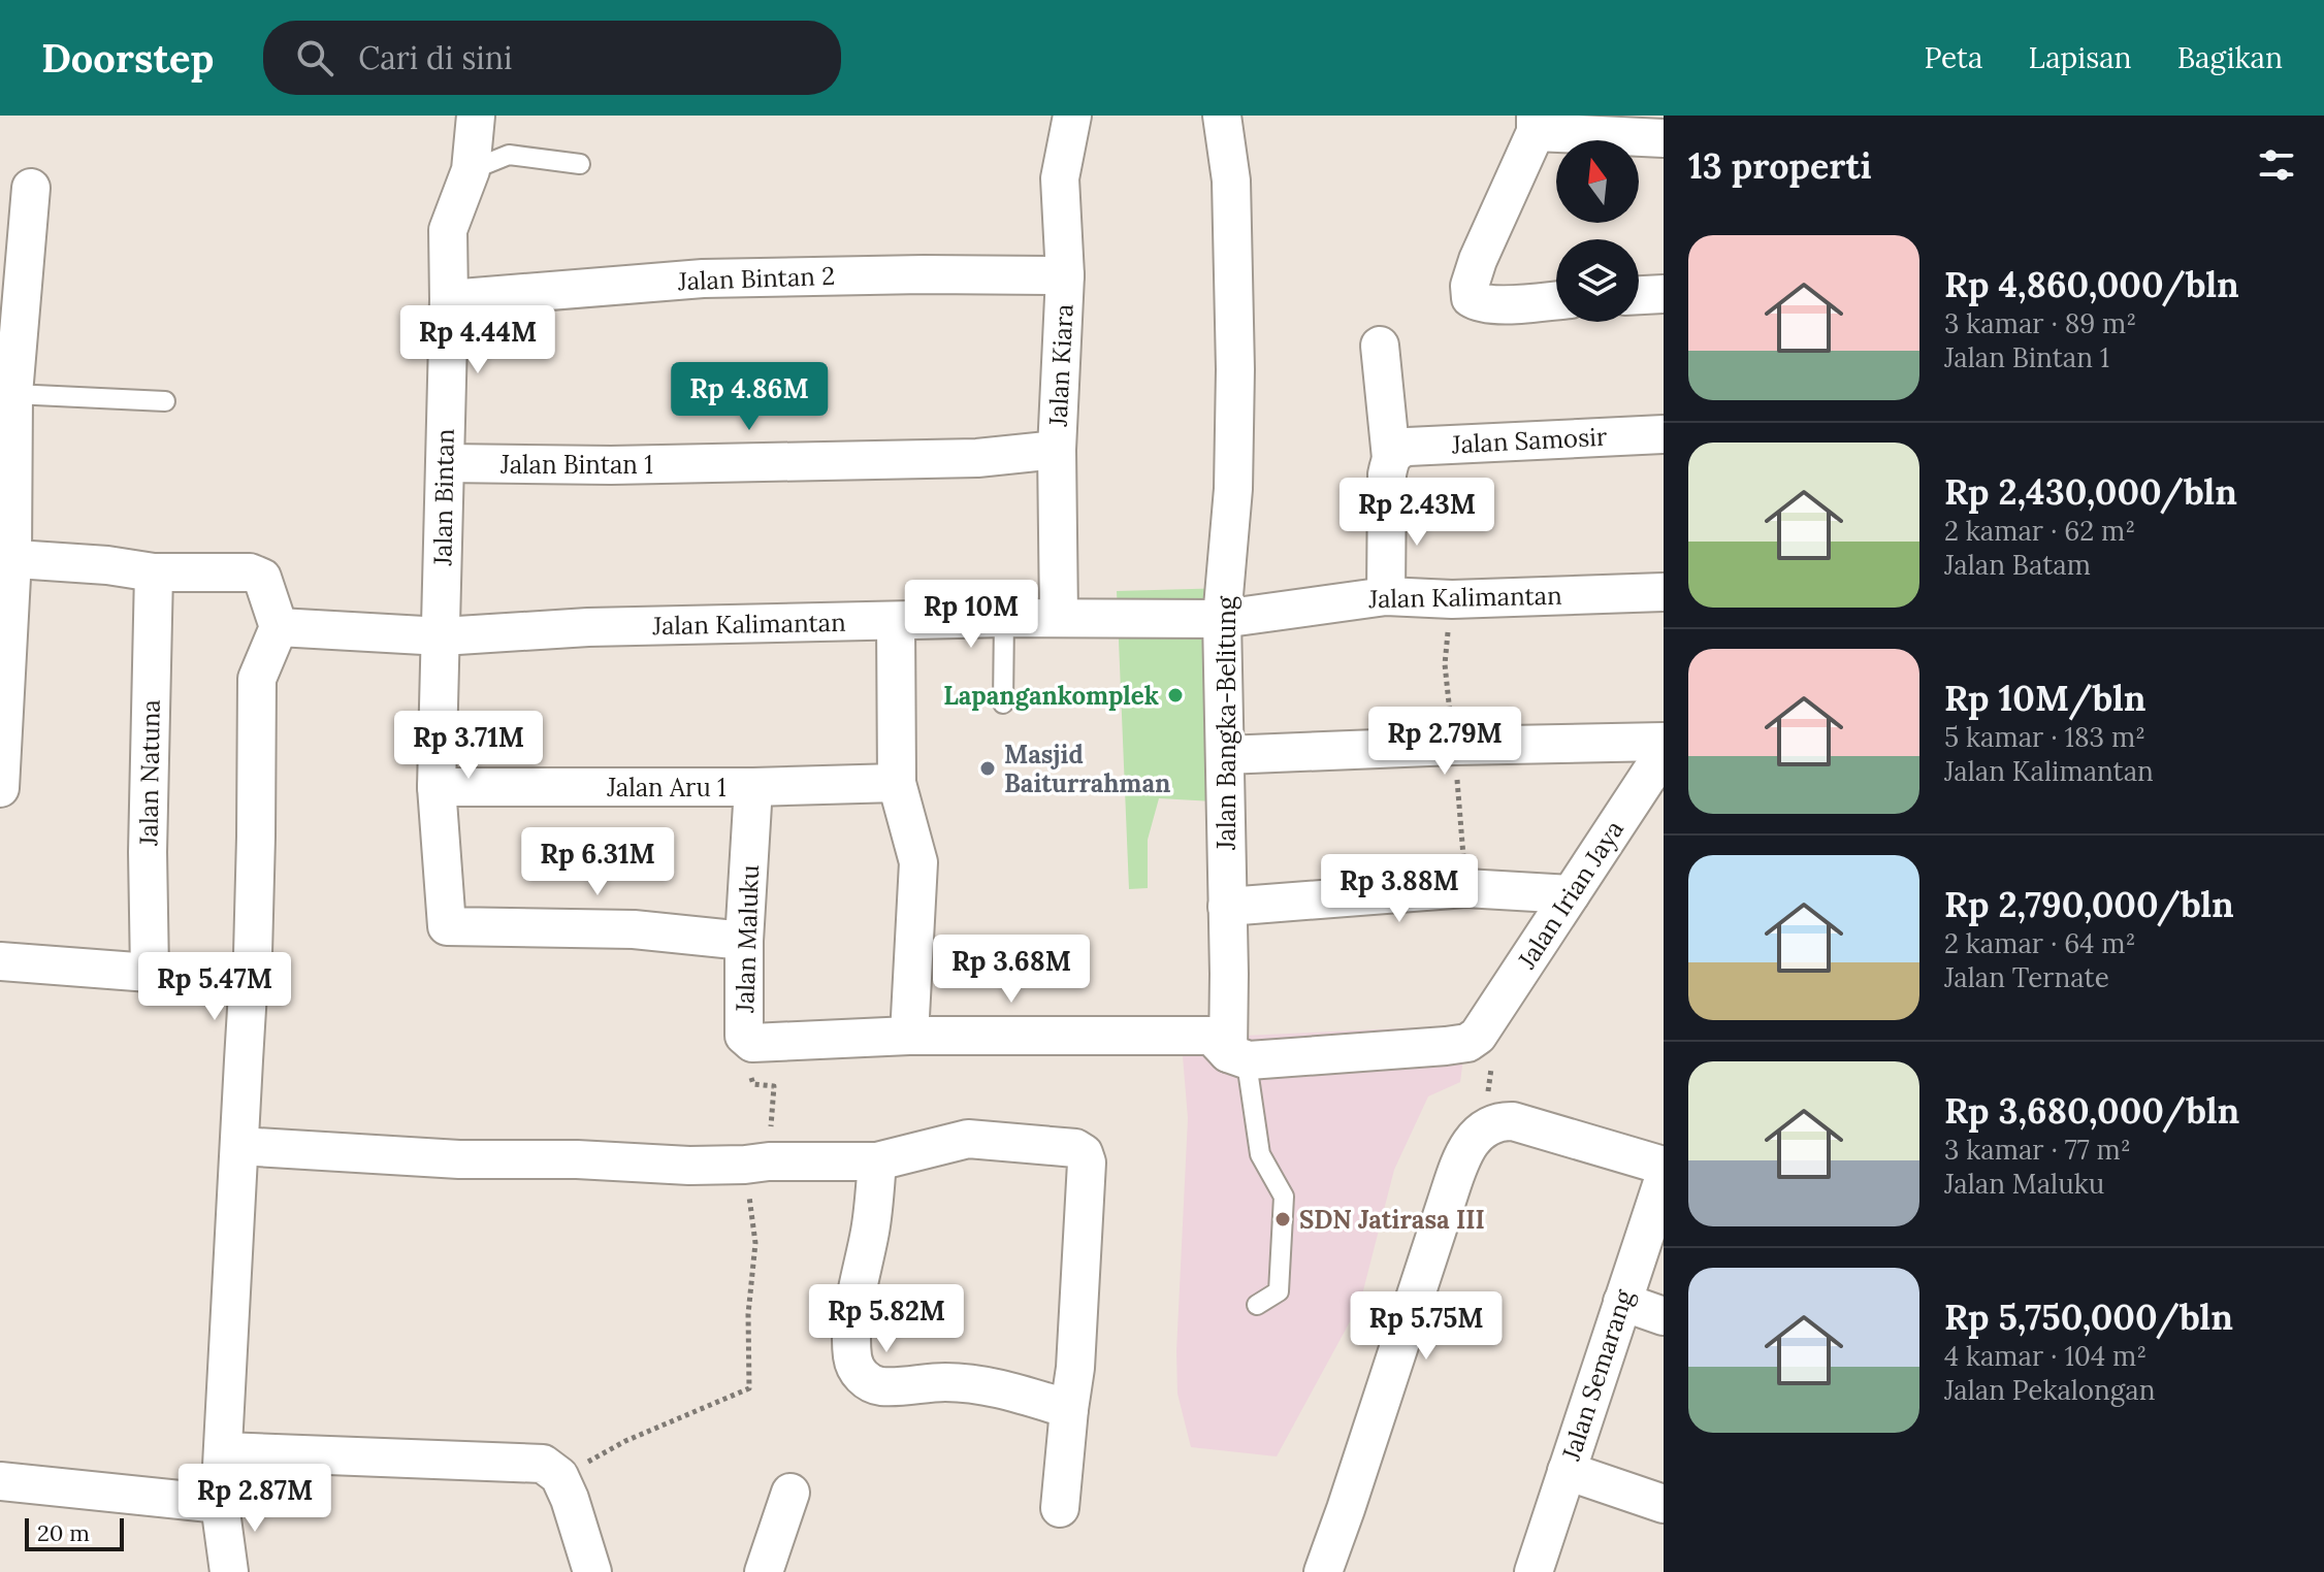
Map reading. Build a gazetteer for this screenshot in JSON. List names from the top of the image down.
{
  "streets": {
    "street": [
      "Jalan Bintan 2",
      "Jalan Kiara",
      "Jalan Samosir",
      "Jalan Bintan 1",
      "Jalan Bintan",
      "Jalan Kalimantan",
      "Jalan Bangka-Belitung",
      "Jalan Natuna",
      "Jalan Aru 1",
      "Jalan Irian Jaya",
      "Jalan Maluku",
      "Jalan Semarang"
    ]
  },
  "crossings": [
    ["Jalan Bintan 2", "Jalan Kiara"],
    ["Jalan Bintan 2", "Jalan Bintan"],
    ["Jalan Kiara", "Jalan Bintan 1"],
    ["Jalan Kiara", "Jalan Kalimantan"],
    ["Jalan Bintan 1", "Jalan Bintan"],
    ["Jalan Bintan", "Jalan Kalimantan"],
    ["Jalan Bintan", "Jalan Aru 1"],
    ["Jalan Bintan", "Jalan Maluku"],
    ["Jalan Kalimantan", "Jalan Bangka-Belitung"],
    ["Jalan Bangka-Belitung", "Jalan Maluku"],
    ["Jalan Aru 1", "Jalan Maluku"],
    ["Jalan Irian Jaya", "Jalan Maluku"]
  ],
  "places": ["Lapangankomplek", "Masjid Baiturrahman", "SDN Jatirasa III"],
  "scale_bar": "20 m",
  "north": "top",
  "page": {
    "header": "Doorstep",
    "search": "Cari di sini",
    "nav": ["Peta", "Lapisan", "Bagikan"],
    "heading": "13 properti",
    "list": [
      {
        "name": "Rp 4,860,000/bln",
        "note": "3 kamar · 89 m² · Jalan Bintan 1"
      },
      {
        "name": "Rp 2,430,000/bln",
        "note": "2 kamar · 62 m² · Jalan Batam"
      },
      {
        "name": "Rp 10M/bln",
        "note": "5 kamar · 183 m² · Jalan Kalimantan"
      },
      {
        "name": "Rp 2,790,000/bln",
        "note": "2 kamar · 64 m² · Jalan Ternate"
      },
      {
        "name": "Rp 3,680,000/bln",
        "note": "3 kamar · 77 m² · Jalan Maluku"
      },
      {
        "name": "Rp 5,750,000/bln",
        "note": "4 kamar · 104 m² · Jalan Pekalongan"
      }
    ],
    "price": [
      "Rp 4.44M",
      "Rp 4.86M",
      "Rp 2.43M",
      "Rp 10M",
      "Rp 2.79M",
      "Rp 3.71M",
      "Rp 6.31M",
      "Rp 3.88M",
      "Rp 3.68M",
      "Rp 5.47M",
      "Rp 5.82M",
      "Rp 5.75M",
      "Rp 2.87M"
    ],
    "scale": "20 m"
  }
}
